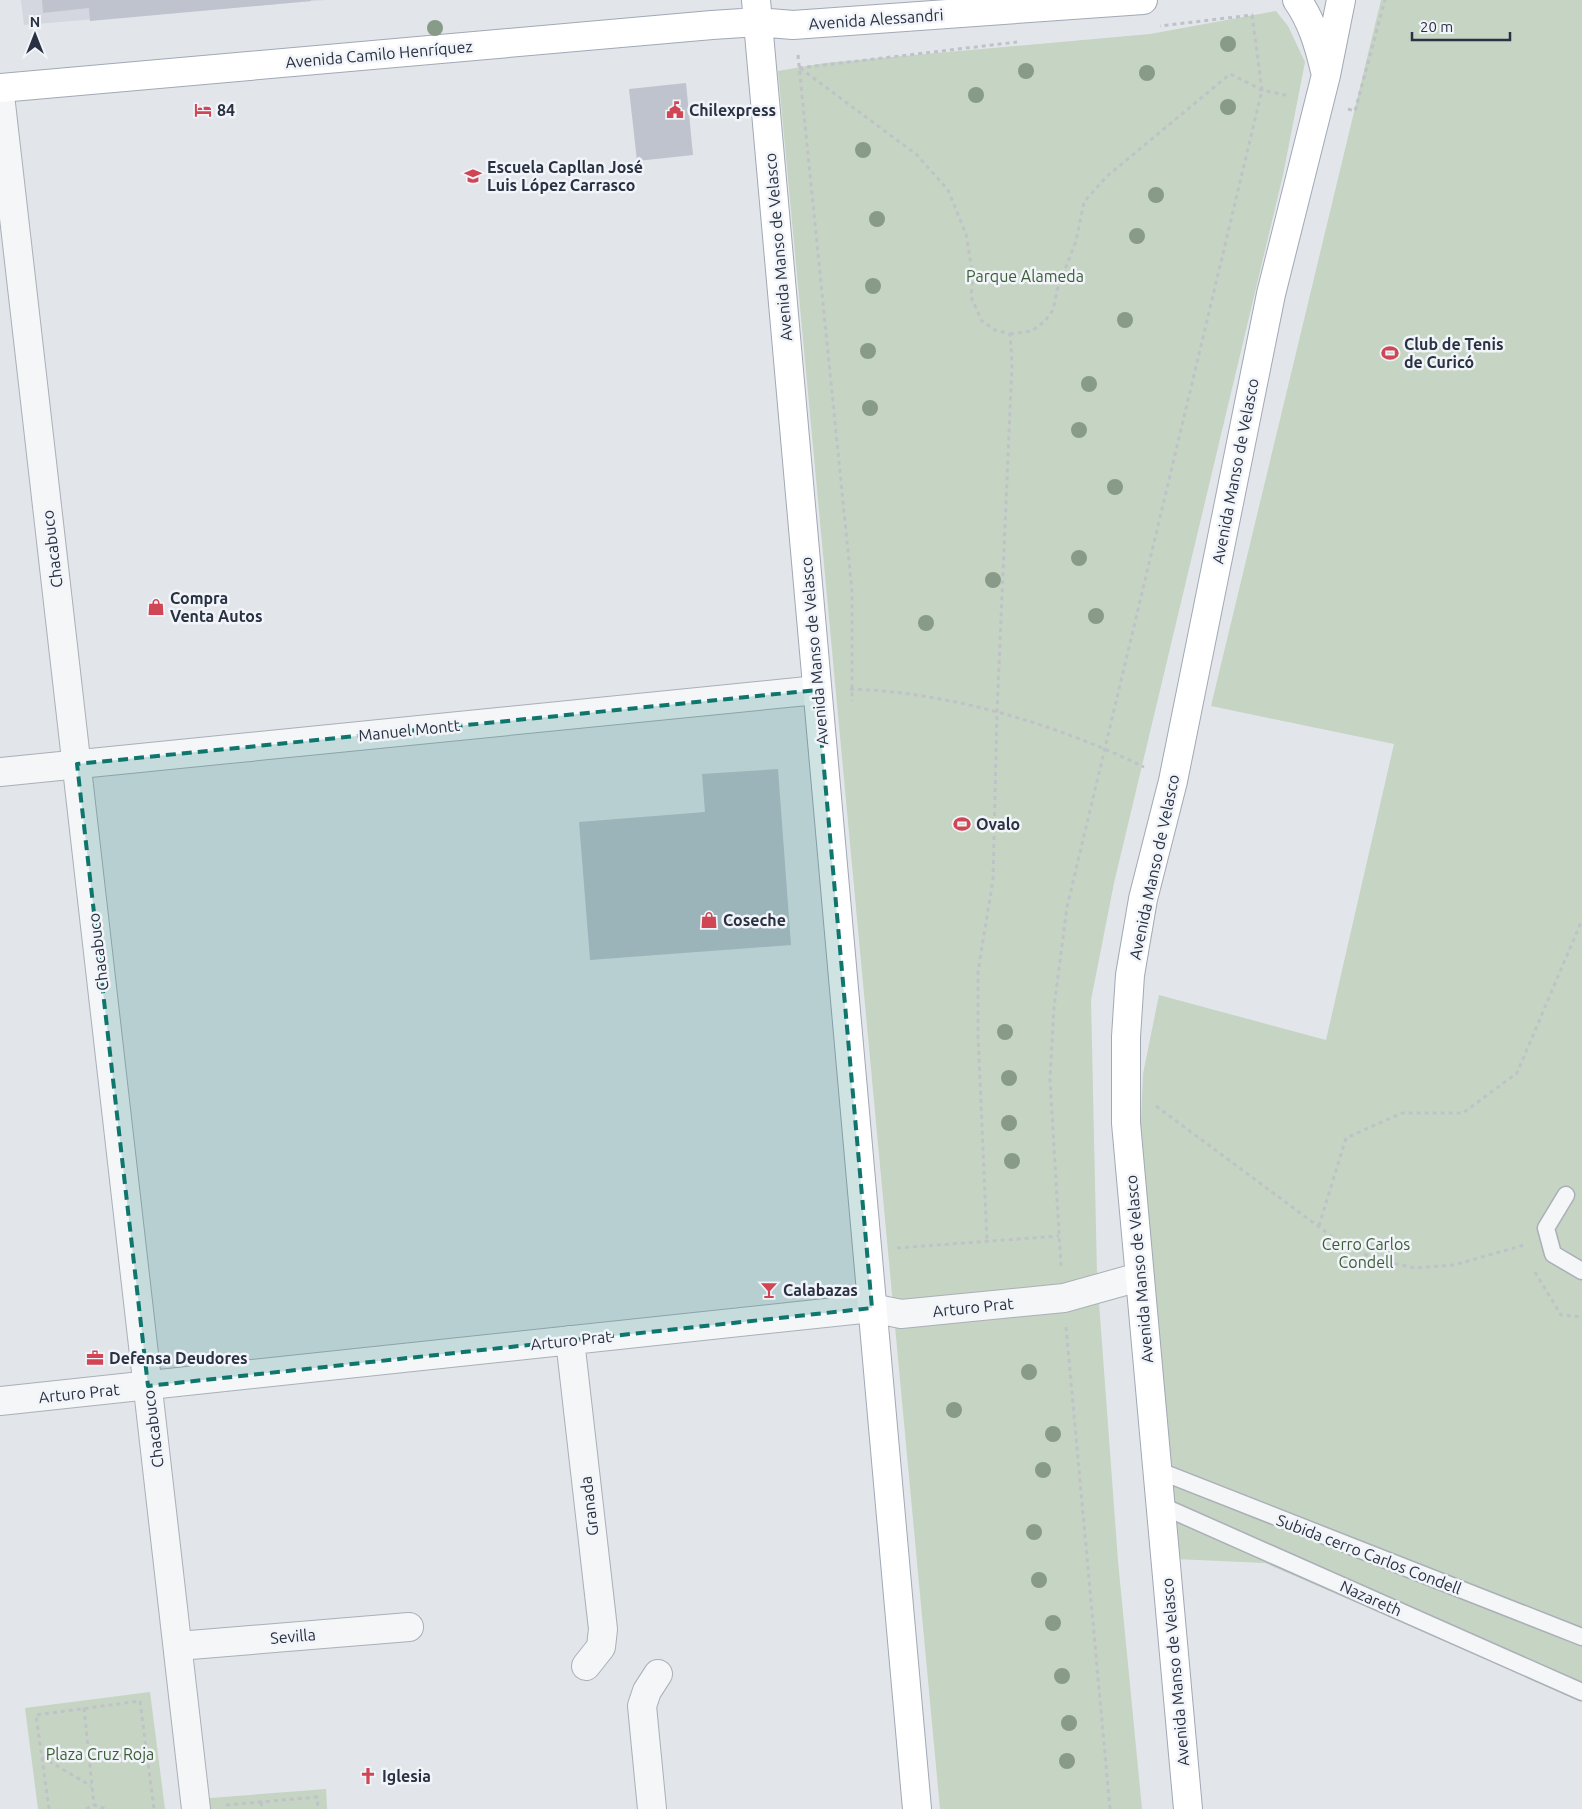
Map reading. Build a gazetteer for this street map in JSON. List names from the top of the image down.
{
  "streets": {
    "main road": ["Avenida Alessandri", "Avenida Camilo Henríquez", "Avenida Manso de Velasco"],
    "street": [
      "Chacabuco",
      "Manuel Montt",
      "Arturo Prat",
      "Granada",
      "Sevilla"
    ],
    "lane": ["Subida cerro Carlos Condell", "Nazareth"]
  },
  "crossings": [
    ["Avenida Alessandri", "Avenida Camilo Henríquez"],
    ["Avenida Alessandri", "Avenida Manso de Velasco"],
    ["Avenida Camilo Henríquez", "Avenida Manso de Velasco"],
    ["Avenida Manso de Velasco", "Manuel Montt"],
    ["Avenida Manso de Velasco", "Arturo Prat"],
    ["Avenida Manso de Velasco", "Subida cerro Carlos Condell"],
    ["Avenida Manso de Velasco", "Nazareth"],
    ["Chacabuco", "Manuel Montt"],
    ["Chacabuco", "Arturo Prat"],
    ["Chacabuco", "Sevilla"],
    ["Arturo Prat", "Granada"]
  ],
  "parks": ["Parque Alameda", "Cerro Carlos Condell", "Plaza Cruz Roja"],
  "places": {
    "hotel": ["84"],
    "public building": ["Chilexpress"],
    "school or university": ["Escuela Capllan José Luis López Carrasco"],
    "sports": ["Club de Tenis de Curicó", "Ovalo"],
    "shop": ["Compra Venta Autos", "Coseche"],
    "bar": ["Calabazas"],
    "office": ["Defensa Deudores"],
    "church": ["Iglesia"]
  },
  "scale_bar": "20 m",
  "north": "top"
}
